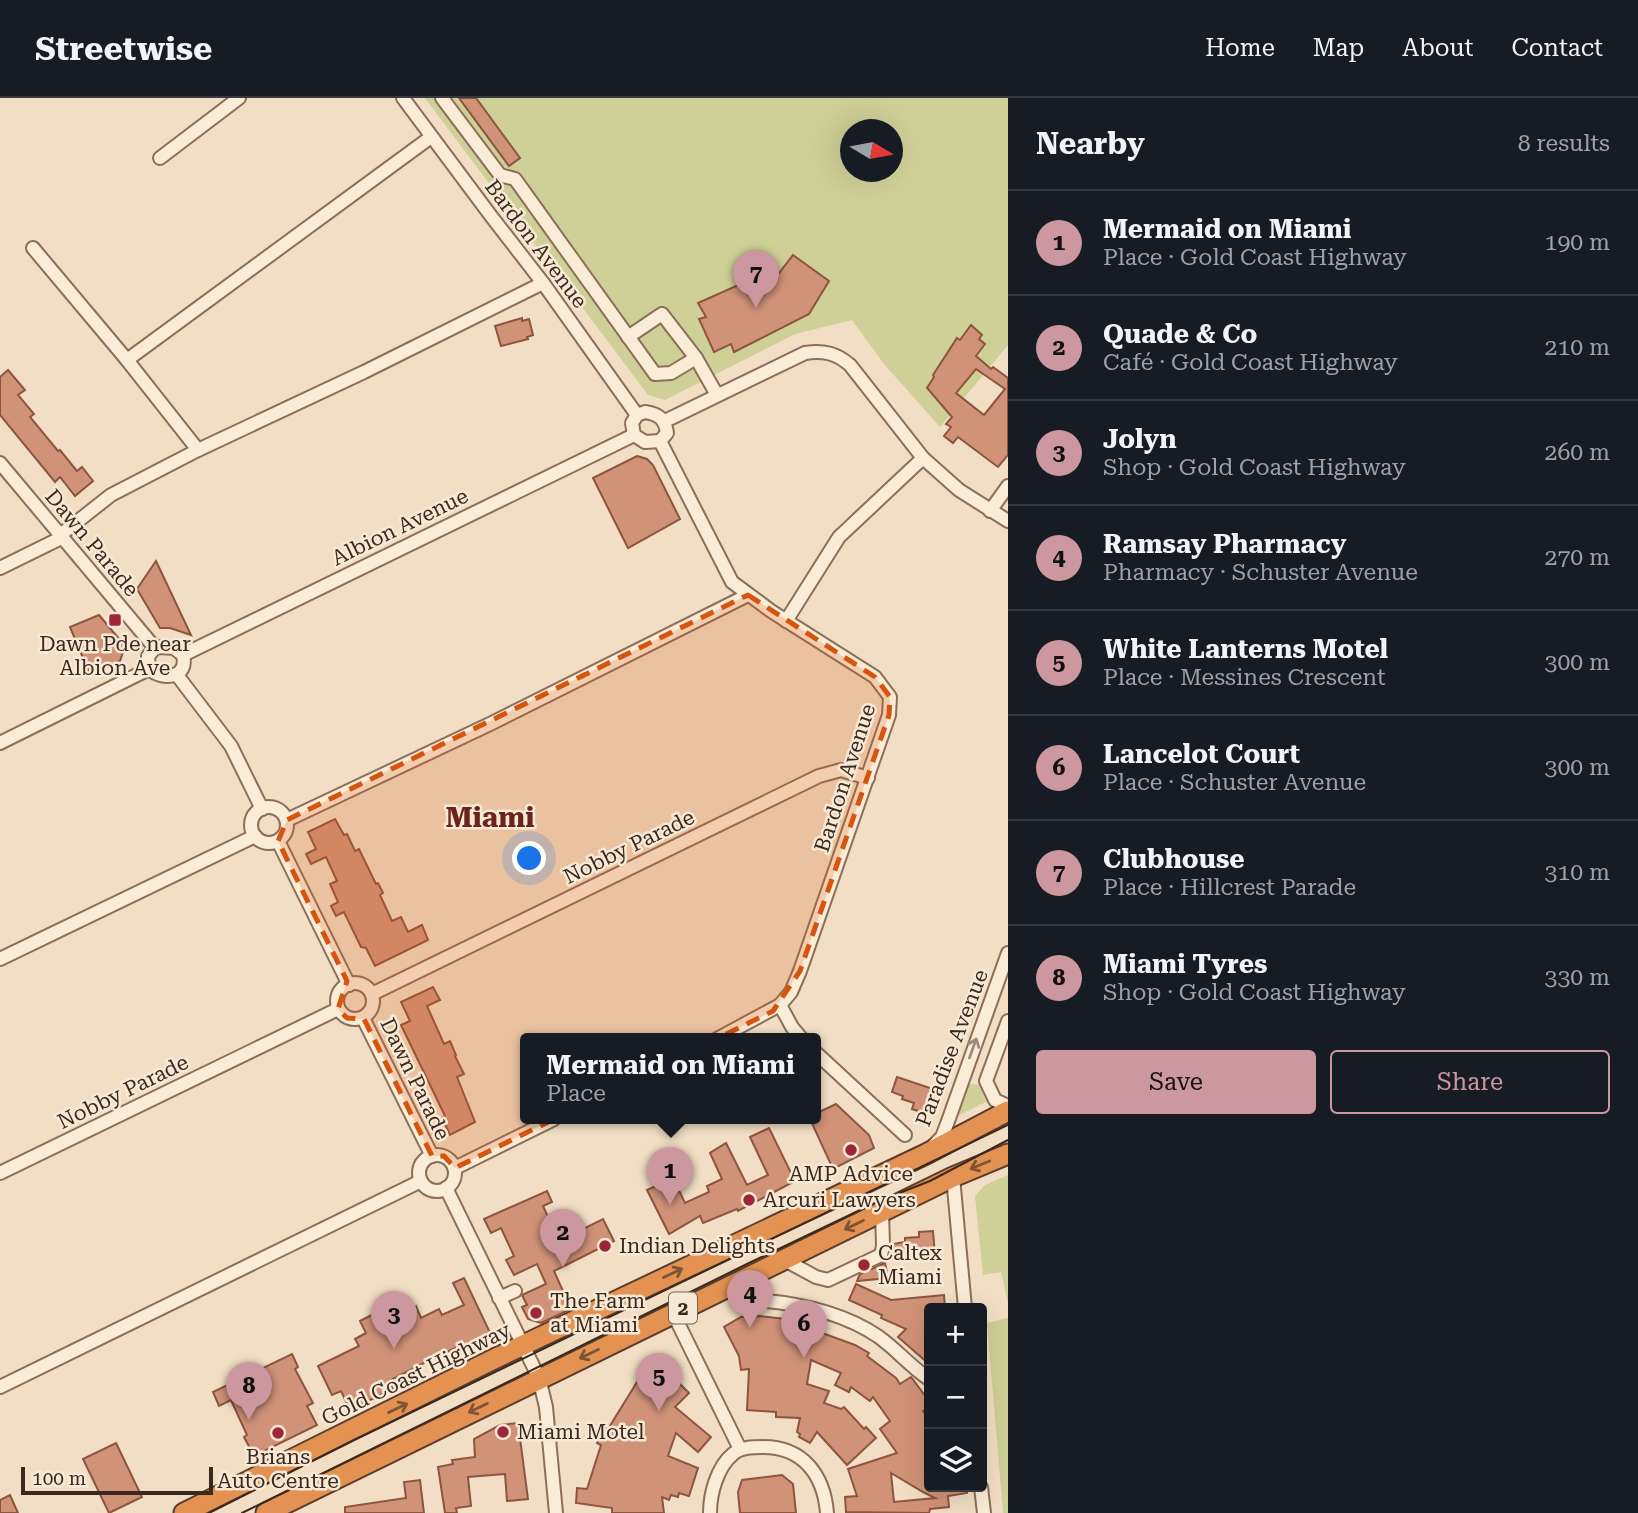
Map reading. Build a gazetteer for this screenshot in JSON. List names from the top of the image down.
{
  "streets": {
    "highway": ["2", "Gold Coast Highway"],
    "street": [
      "Bardon Avenue",
      "Albion Avenue",
      "Dawn Parade",
      "Nobby Parade",
      "Paradise Avenue"
    ]
  },
  "crossings": [
    ["Bardon Avenue", "Albion Avenue"],
    ["Bardon Avenue", "Nobby Parade"],
    ["Albion Avenue", "Dawn Parade"],
    ["Dawn Parade", "Nobby Parade"],
    ["Paradise Avenue", "Gold Coast Highway"]
  ],
  "districts": ["Miami"],
  "places": {
    "transit": ["Dawn Pde near Albion Ave"],
    "other": [
      "AMP Advice",
      "Arcuri Lawyers",
      "Indian Delights",
      "Caltex Miami",
      "The Farm at Miami",
      "Miami Motel",
      "Brians Auto Centre"
    ]
  },
  "scale_bar": "100 m",
  "north": "right",
  "page": {
    "header": "Streetwise",
    "nav": [
      "Home",
      "Map",
      "About",
      "Contact"
    ],
    "heading": ["Nearby", "8 results"],
    "list": [
      {
        "mark": "1",
        "name": "Mermaid on Miami",
        "note": "Place · Gold Coast Highway",
        "value": "190 m"
      },
      {
        "mark": "2",
        "name": "Quade & Co",
        "note": "Café · Gold Coast Highway",
        "value": "210 m"
      },
      {
        "mark": "3",
        "name": "Jolyn",
        "note": "Shop · Gold Coast Highway",
        "value": "260 m"
      },
      {
        "mark": "4",
        "name": "Ramsay Pharmacy",
        "note": "Pharmacy · Schuster Avenue",
        "value": "270 m"
      },
      {
        "mark": "5",
        "name": "White Lanterns Motel",
        "note": "Place · Messines Crescent",
        "value": "300 m"
      },
      {
        "mark": "6",
        "name": "Lancelot Court",
        "note": "Place · Schuster Avenue",
        "value": "300 m"
      },
      {
        "mark": "7",
        "name": "Clubhouse",
        "note": "Place · Hillcrest Parade",
        "value": "310 m"
      },
      {
        "mark": "8",
        "name": "Miami Tyres",
        "note": "Shop · Gold Coast Highway",
        "value": "330 m"
      }
    ],
    "pins": [
      "7",
      "1",
      "2",
      "4",
      "3",
      "6",
      "5",
      "8"
    ],
    "buttons": ["Save", "Share"],
    "popup": ["Mermaid on Miami", "Place"],
    "map_buttons": ["+", "−"],
    "scale": "100 m"
  }
}
